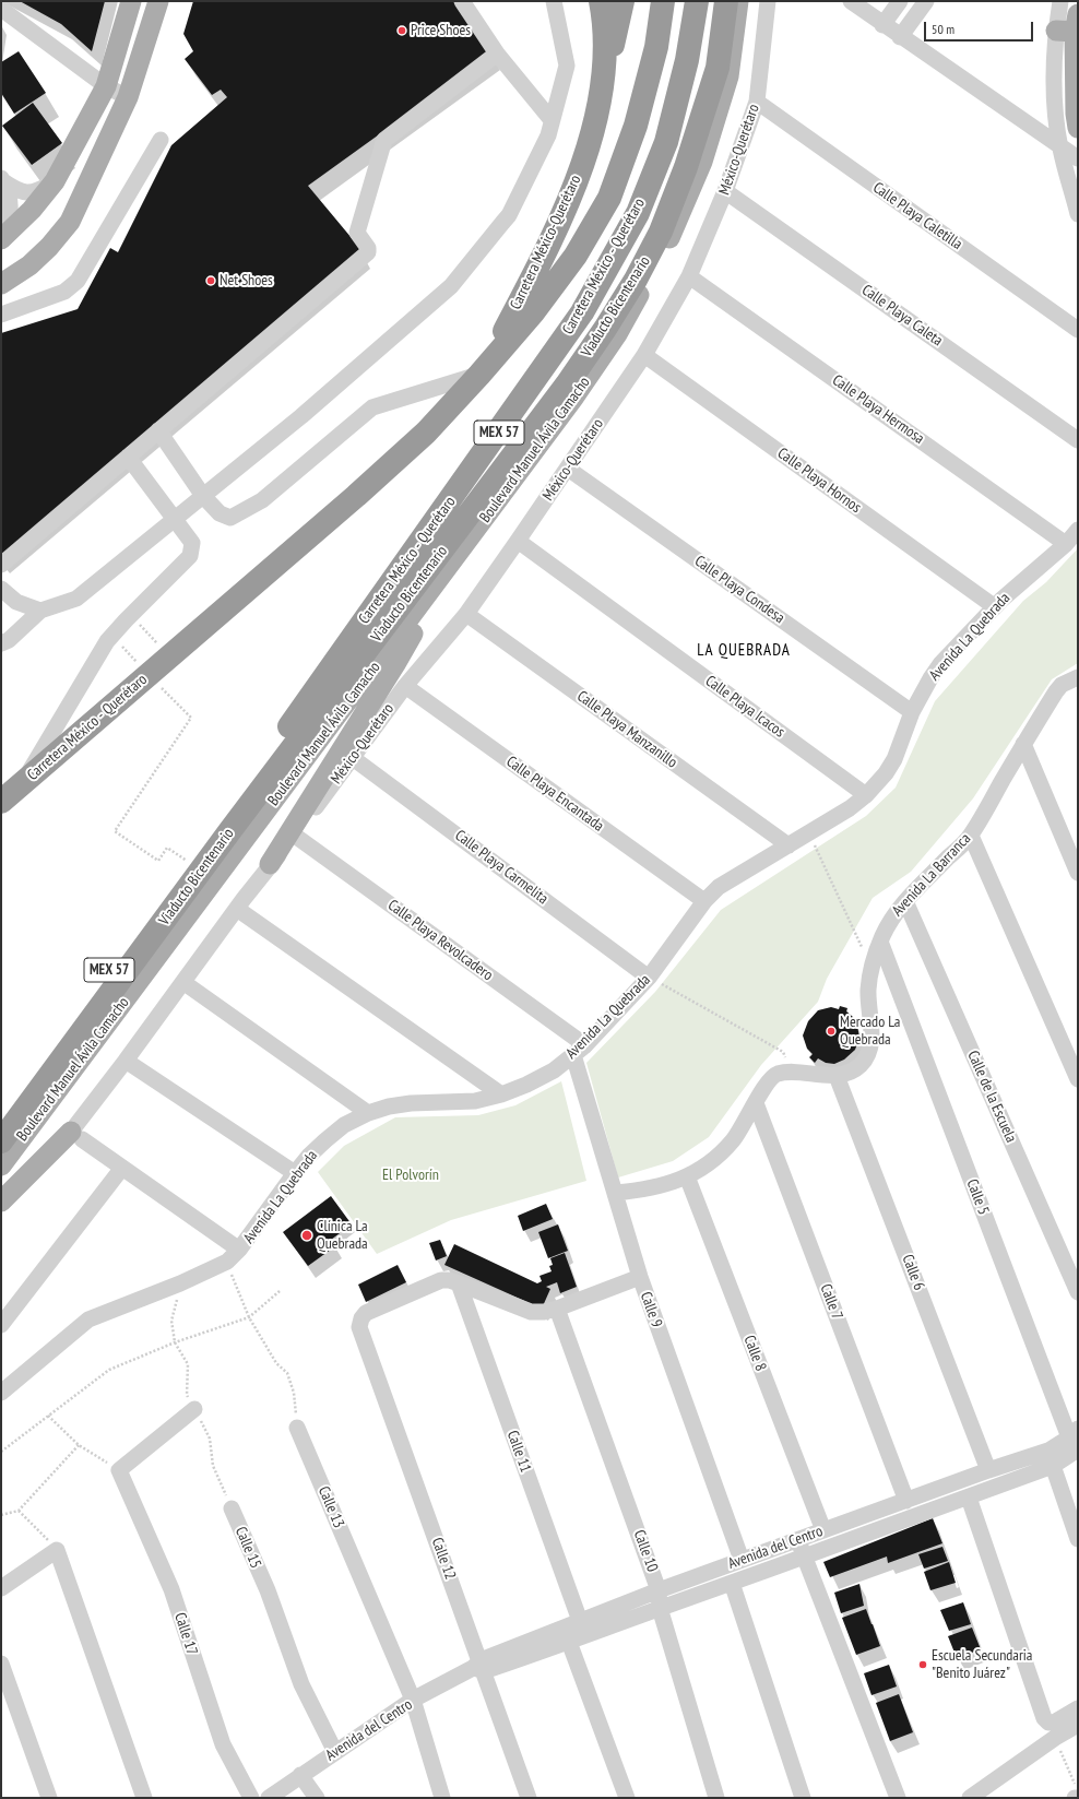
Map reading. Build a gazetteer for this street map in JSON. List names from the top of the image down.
{
  "streets": {
    "highway": [
      "Carretera México-Querétaro",
      "Carretera México - Querétaro",
      "Viaducto Bicentenario",
      "MEX 57"
    ],
    "main road": ["Boulevard Manuel Ávila Camacho"],
    "street": [
      "México-Querétaro",
      "Calle Playa Caletilla",
      "Calle Playa Caleta",
      "Calle Playa Hermosa",
      "Calle Playa Hornos",
      "Calle Playa Condesa",
      "Avenida La Quebrada",
      "Calle Playa Icacos",
      "Calle Playa Manzanillo",
      "Calle Playa Encantada",
      "Calle Playa Carmelita",
      "Avenida La Barranca",
      "Calle Playa Revolcadero",
      "Calle de la Escuela",
      "Calle 5",
      "Calle 6",
      "Calle 7",
      "Calle 9",
      "Calle 8",
      "Calle 11",
      "Calle 13",
      "Calle 15",
      "Avenida del Centro",
      "Calle 10",
      "Calle 12",
      "Calle 17"
    ]
  },
  "crossings": [
    ["México-Querétaro", "Calle Playa Caletilla"],
    ["México-Querétaro", "Calle Playa Caleta"],
    ["México-Querétaro", "Calle Playa Hermosa"],
    ["México-Querétaro", "Calle Playa Hornos"],
    ["México-Querétaro", "Calle Playa Condesa"],
    ["México-Querétaro", "Calle Playa Icacos"],
    ["México-Querétaro", "Calle Playa Manzanillo"],
    ["México-Querétaro", "Calle Playa Encantada"],
    ["México-Querétaro", "Calle Playa Carmelita"],
    ["México-Querétaro", "Calle Playa Revolcadero"],
    ["Carretera México-Querétaro", "Carretera México - Querétaro"],
    ["Calle Playa Hermosa", "Avenida La Quebrada"],
    ["Calle Playa Hornos", "Avenida La Quebrada"],
    ["Calle Playa Condesa", "Avenida La Quebrada"],
    ["Avenida La Quebrada", "Calle Playa Icacos"],
    ["Avenida La Quebrada", "Calle Playa Manzanillo"],
    ["Avenida La Quebrada", "Calle Playa Encantada"],
    ["Avenida La Quebrada", "Calle Playa Carmelita"],
    ["Avenida La Quebrada", "Calle Playa Revolcadero"],
    ["Avenida La Quebrada", "Calle 9"],
    ["Avenida La Barranca", "Calle de la Escuela"],
    ["Avenida La Barranca", "Calle 5"],
    ["Avenida La Barranca", "Calle 6"],
    ["Avenida La Barranca", "Calle 7"],
    ["Avenida La Barranca", "Calle 9"],
    ["Avenida La Barranca", "Calle 8"],
    ["Calle Playa Revolcadero", "Calle 9"],
    ["Calle 5", "Avenida del Centro"],
    ["Calle 6", "Avenida del Centro"],
    ["Calle 7", "Avenida del Centro"],
    ["Calle 9", "Avenida del Centro"],
    ["Calle 8", "Avenida del Centro"],
    ["Calle 11", "Avenida del Centro"],
    ["Calle 11", "Calle 12"],
    ["Calle 13", "Avenida del Centro"],
    ["Calle 15", "Avenida del Centro"],
    ["Avenida del Centro", "Calle 10"],
    ["Avenida del Centro", "Calle 12"]
  ],
  "districts": ["LA QUEBRADA"],
  "parks": ["El Polvorín"],
  "places": [
    "Price Shoes",
    "Net Shoes",
    "Mercado La Quebrada",
    "Clínica La Quebrada",
    "Escuela Secundaria \"Benito Juárez\""
  ],
  "scale_bar": "50 m"
}
